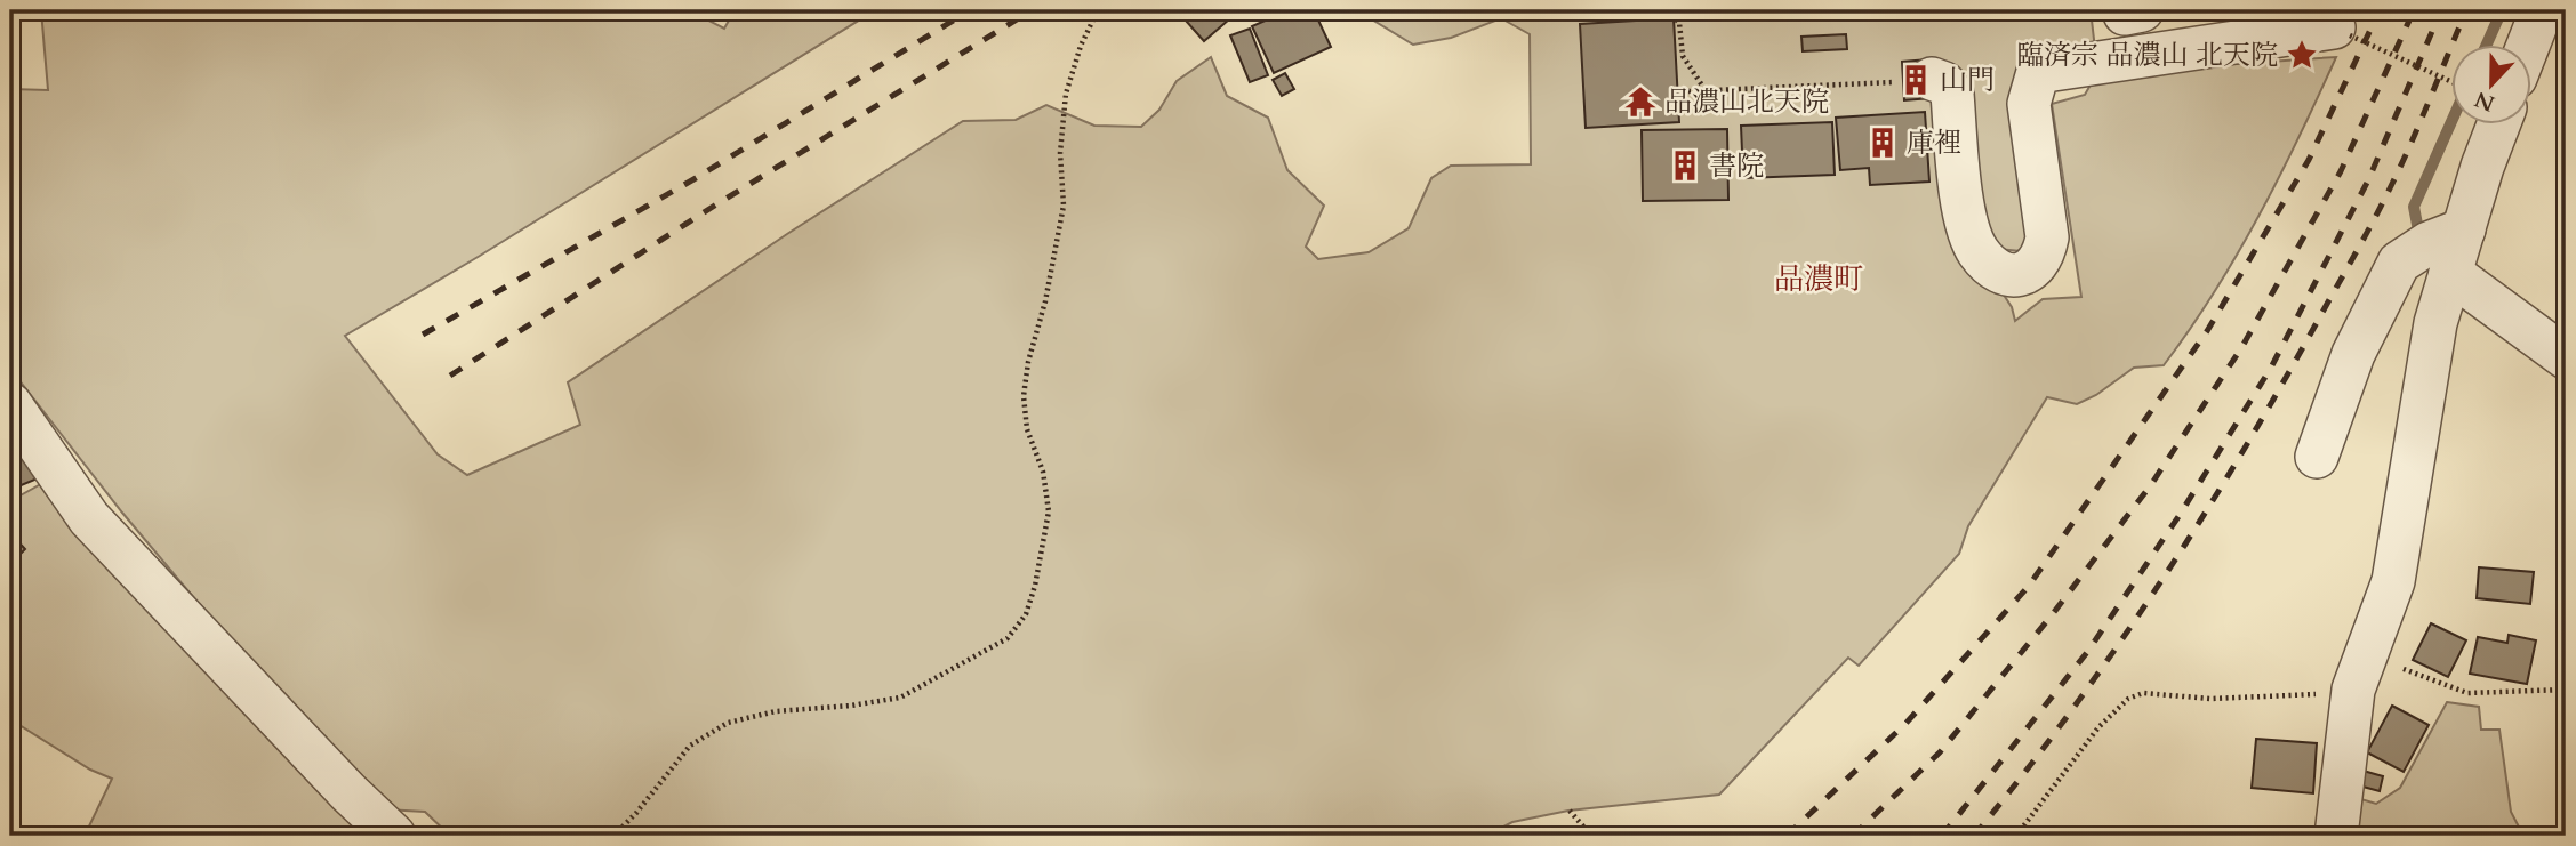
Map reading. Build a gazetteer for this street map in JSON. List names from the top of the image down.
{
  "districts": ["品濃町"],
  "places": {
    "place": ["臨済宗 品濃山 北天院"],
    "building": ["山門", "庫裡", "書院"],
    "temple": ["品濃山北天院"]
  },
  "north": "bottom"
}
